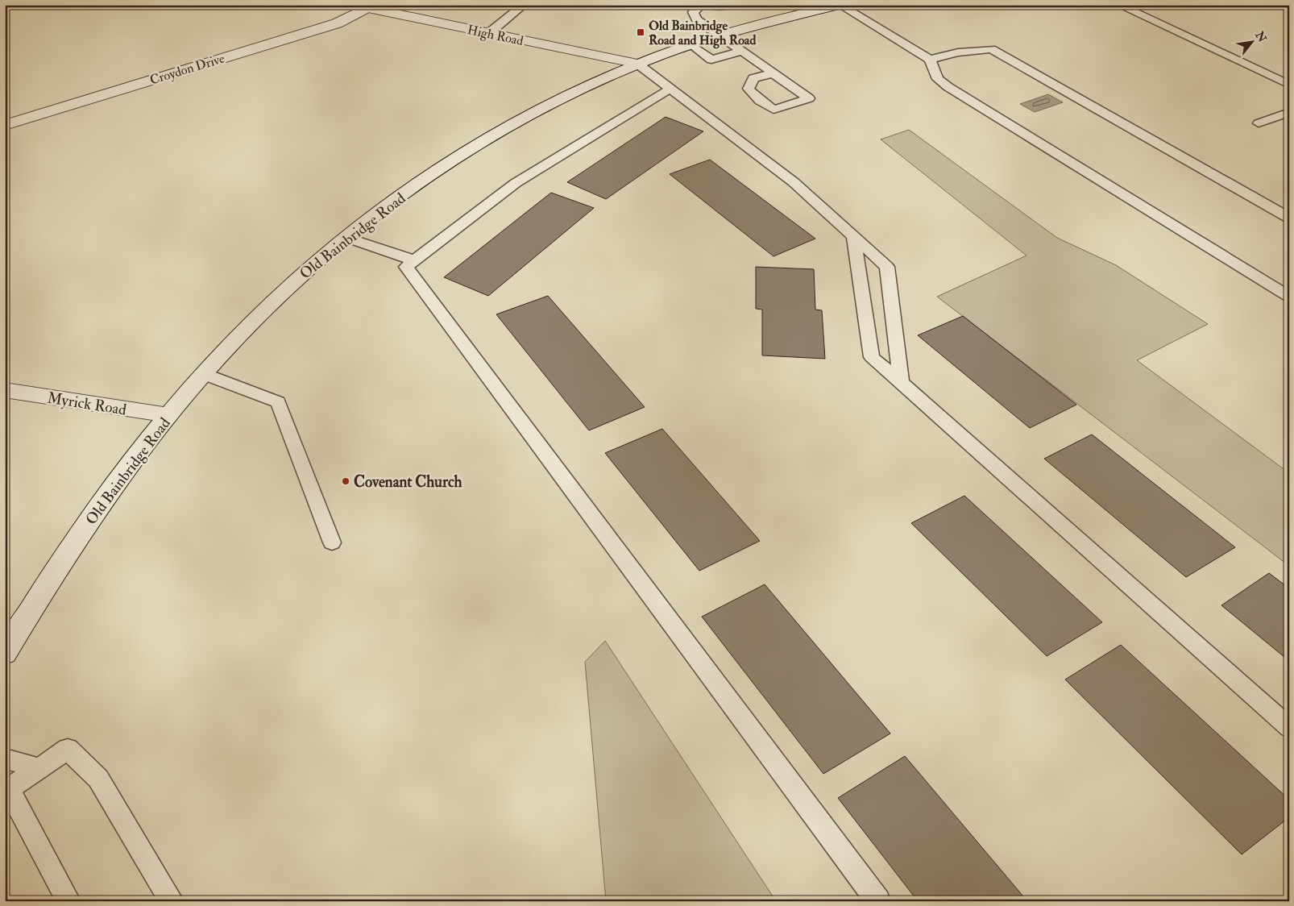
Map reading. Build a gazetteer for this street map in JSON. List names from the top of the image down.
{
  "streets": {
    "main road": [
      "High Road",
      "Croydon Drive",
      "Old Bainbridge Road",
      "Myrick Road"
    ]
  },
  "crossings": [
    ["High Road", "Croydon Drive"],
    ["High Road", "Old Bainbridge Road"],
    ["Old Bainbridge Road", "Myrick Road"]
  ],
  "places": {
    "transit": ["Old Bainbridge Road and High Road"],
    "other": ["Covenant Church"]
  },
  "north": "top right"
}
